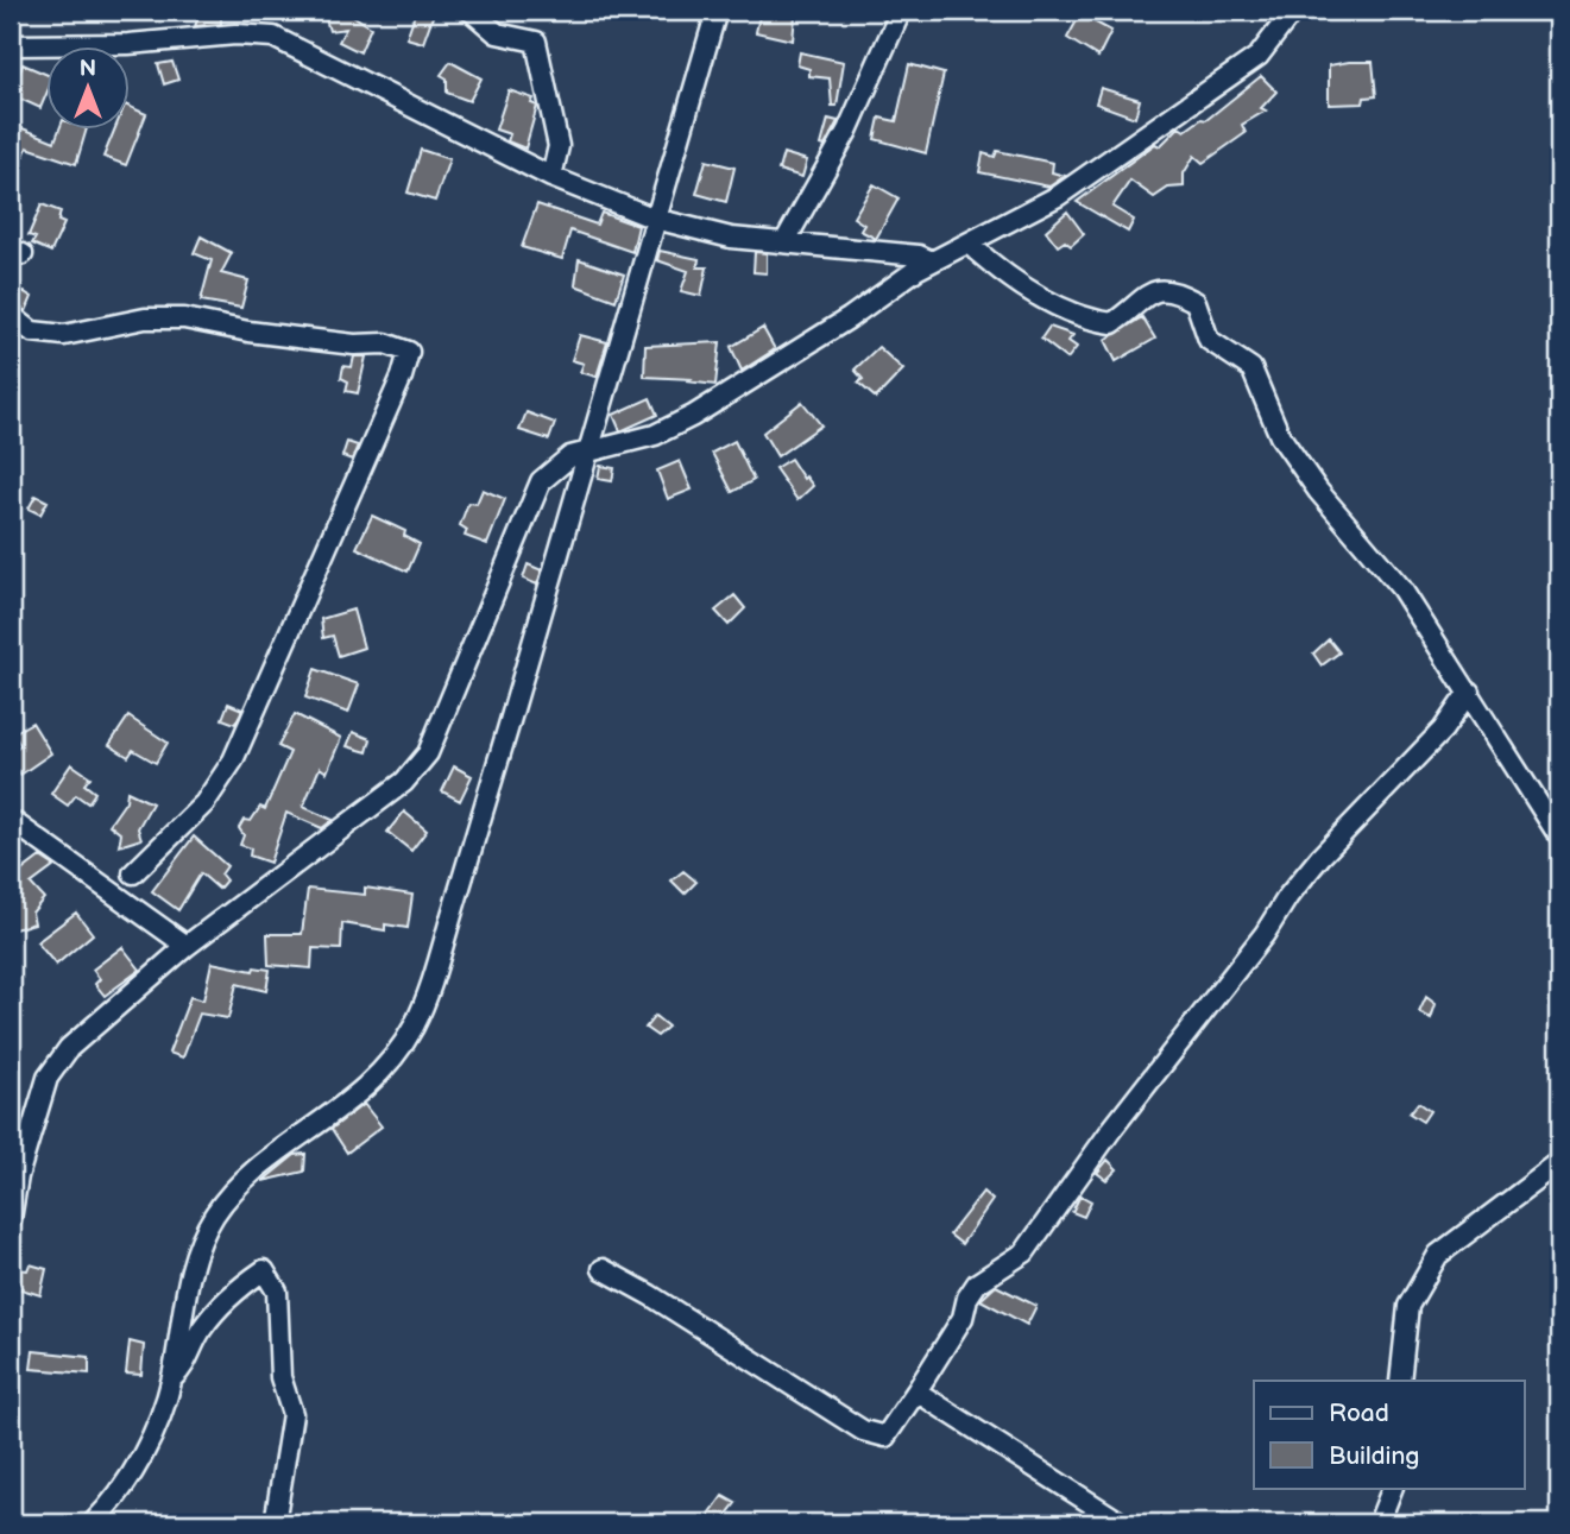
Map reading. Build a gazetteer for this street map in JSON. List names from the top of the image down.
{
  "legend": ["Road", "Building"],
  "north": "top"
}
